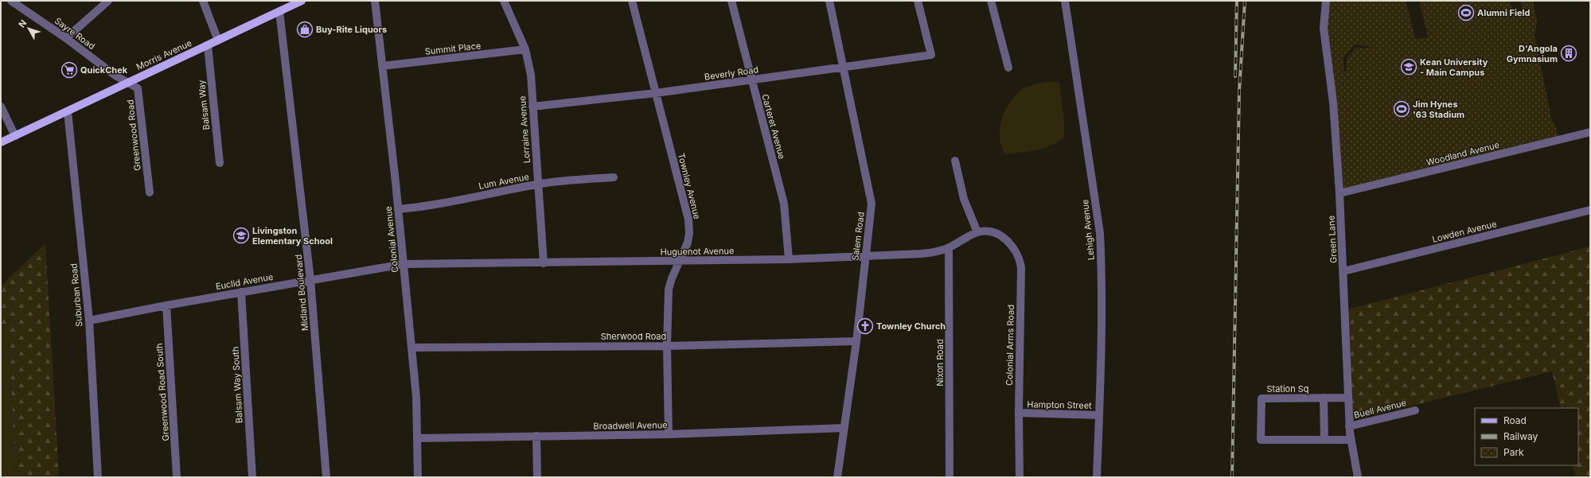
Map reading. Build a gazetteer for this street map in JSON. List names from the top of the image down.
{
  "streets": {
    "main road": ["Morris Avenue"],
    "street": [
      "Sayre Road",
      "Summit Place",
      "Beverly Road",
      "Balsam Way",
      "Carteret Avenue",
      "Lorraine Avenue",
      "Greenwood Road",
      "Woodland Avenue",
      "Lum Avenue",
      "Townley Avenue",
      "Lehigh Avenue",
      "Lowden Avenue",
      "Salem Road",
      "Colonial Avenue",
      "Green Lane",
      "Huguenot Avenue",
      "Euclid Avenue",
      "Midland Boulevard",
      "Suburban Road",
      "Sherwood Road",
      "Colonial Arms Road",
      "Nixon Road",
      "Balsam Way South",
      "Station Sq",
      "Greenwood Road South",
      "Hampton Street",
      "Buell Avenue",
      "Broadwell Avenue"
    ]
  },
  "crossings": [
    ["Sayre Road", "Morris Avenue"],
    ["Sayre Road", "Greenwood Road"],
    ["Summit Place", "Lorraine Avenue"],
    ["Summit Place", "Colonial Avenue"],
    ["Morris Avenue", "Balsam Way"],
    ["Morris Avenue", "Greenwood Road"],
    ["Morris Avenue", "Midland Boulevard"],
    ["Morris Avenue", "Suburban Road"],
    ["Beverly Road", "Carteret Avenue"],
    ["Beverly Road", "Lorraine Avenue"],
    ["Beverly Road", "Townley Avenue"],
    ["Beverly Road", "Salem Road"],
    ["Carteret Avenue", "Huguenot Avenue"],
    ["Lorraine Avenue", "Lum Avenue"],
    ["Lorraine Avenue", "Huguenot Avenue"],
    ["Woodland Avenue", "Green Lane"],
    ["Lum Avenue", "Colonial Avenue"],
    ["Townley Avenue", "Huguenot Avenue"],
    ["Townley Avenue", "Sherwood Road"],
    ["Townley Avenue", "Broadwell Avenue"],
    ["Lehigh Avenue", "Hampton Street"],
    ["Lowden Avenue", "Green Lane"],
    ["Salem Road", "Huguenot Avenue"],
    ["Salem Road", "Sherwood Road"],
    ["Salem Road", "Broadwell Avenue"],
    ["Colonial Avenue", "Huguenot Avenue"],
    ["Colonial Avenue", "Euclid Avenue"],
    ["Colonial Avenue", "Sherwood Road"],
    ["Colonial Avenue", "Broadwell Avenue"],
    ["Green Lane", "Station Sq"],
    ["Green Lane", "Buell Avenue"],
    ["Huguenot Avenue", "Euclid Avenue"],
    ["Huguenot Avenue", "Colonial Arms Road"],
    ["Huguenot Avenue", "Nixon Road"],
    ["Euclid Avenue", "Midland Boulevard"],
    ["Euclid Avenue", "Suburban Road"],
    ["Euclid Avenue", "Balsam Way South"],
    ["Euclid Avenue", "Greenwood Road South"],
    ["Colonial Arms Road", "Hampton Street"]
  ],
  "places": {
    "sports": ["Alumni Field", "Jim Hynes '63 Stadium"],
    "shop": ["Buy-Rite Liquors"],
    "building": ["D'Angola Gymnasium"],
    "school or university": ["Kean University - Main Campus", "Livingston Elementary School"],
    "supermarket": ["QuickChek"],
    "church": ["Townley Church"]
  },
  "legend": ["Road", "Railway", "Park"],
  "north": "top left"
}
